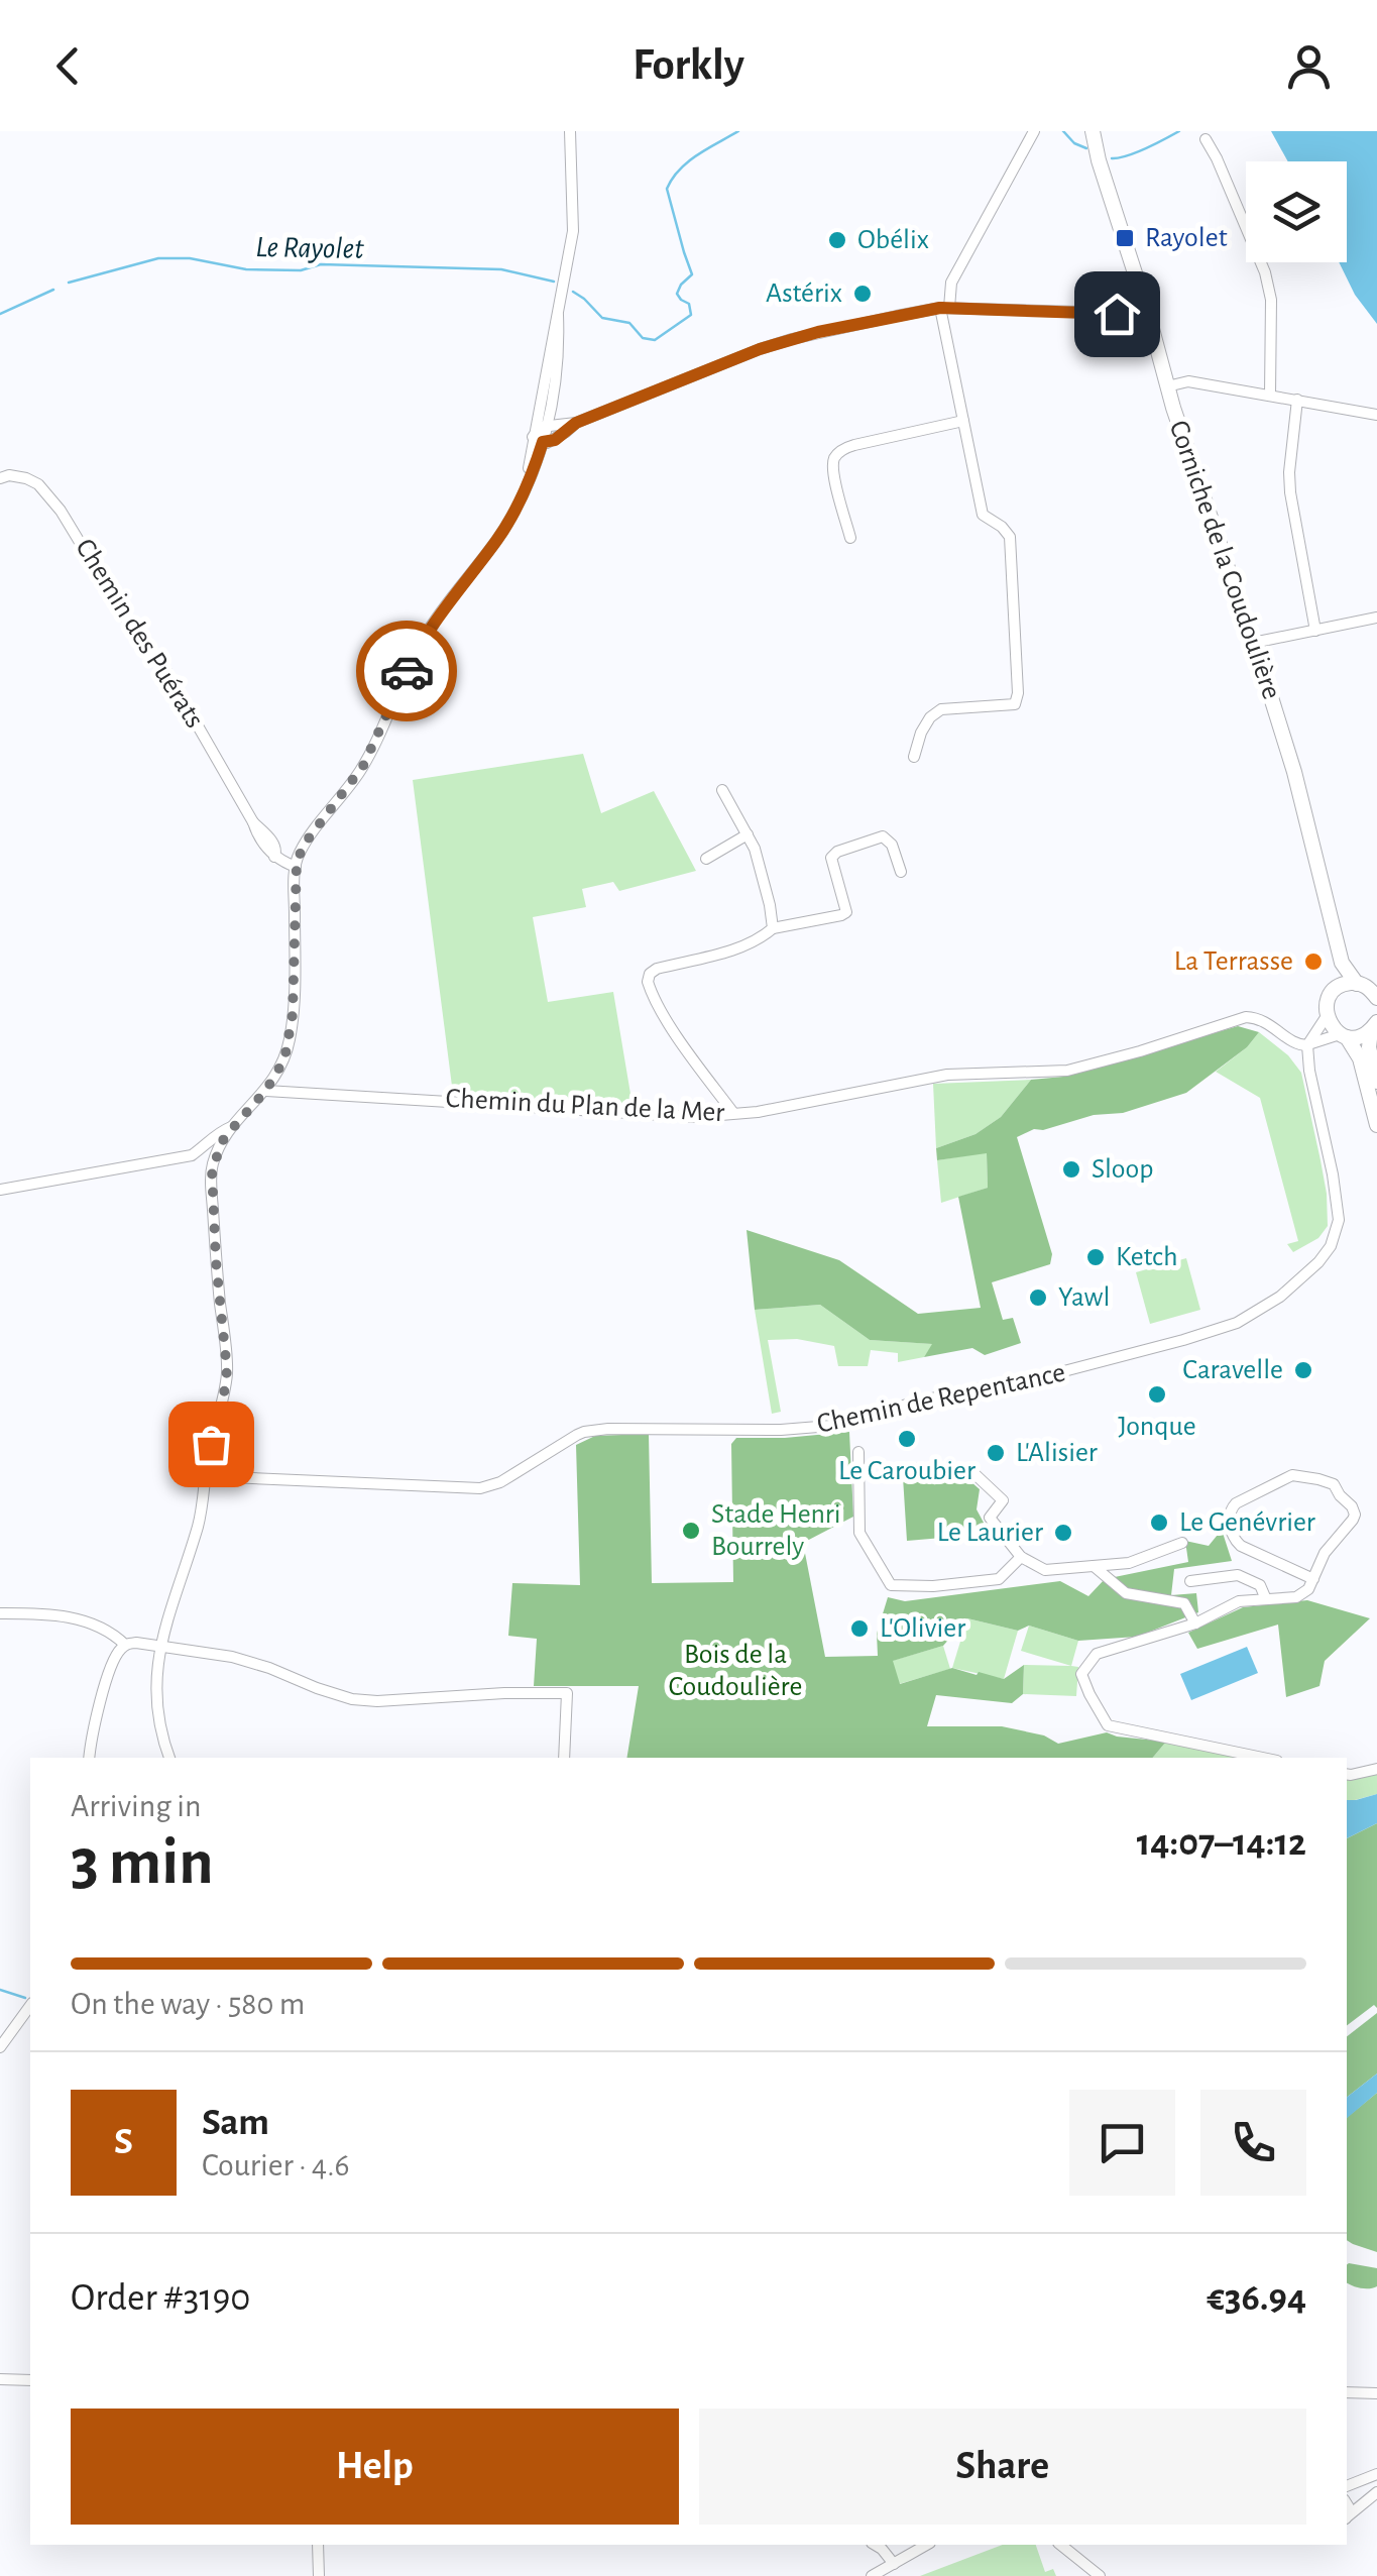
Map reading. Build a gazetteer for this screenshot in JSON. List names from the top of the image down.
{
  "streets": {
    "main road": ["Corniche de la Coudoulière"],
    "street": ["Chemin des Puérats", "Chemin du Plan de la Mer", "Chemin de Repentance"]
  },
  "crossings": [
    ["Chemin du Plan de la Mer", "Chemin de Repentance"]
  ],
  "water": ["Le Rayolet"],
  "parks": ["Bois de la Coudoulière"],
  "places": {
    "transit": ["Rayolet"],
    "other": [
      "Obélix",
      "Astérix",
      "La Terrasse",
      "Sloop",
      "Ketch",
      "Yawl",
      "Caravelle",
      "Jonque",
      "Le Caroubier",
      "L'Alisier",
      "Le Genévrier",
      "Stade Henri Bourrely",
      "Le Laurier",
      "L'Olivier"
    ]
  },
  "page": {
    "header": "Forkly",
    "heading": ["3 min", "Arriving in", "14:07–14:12"],
    "panel": [
      "Sam",
      "Courier · 4.6",
      "Order #3190",
      "€36.94"
    ],
    "bar": "On the way · 580 m",
    "round": "S",
    "buttons": ["Help", "Share"]
  }
}
